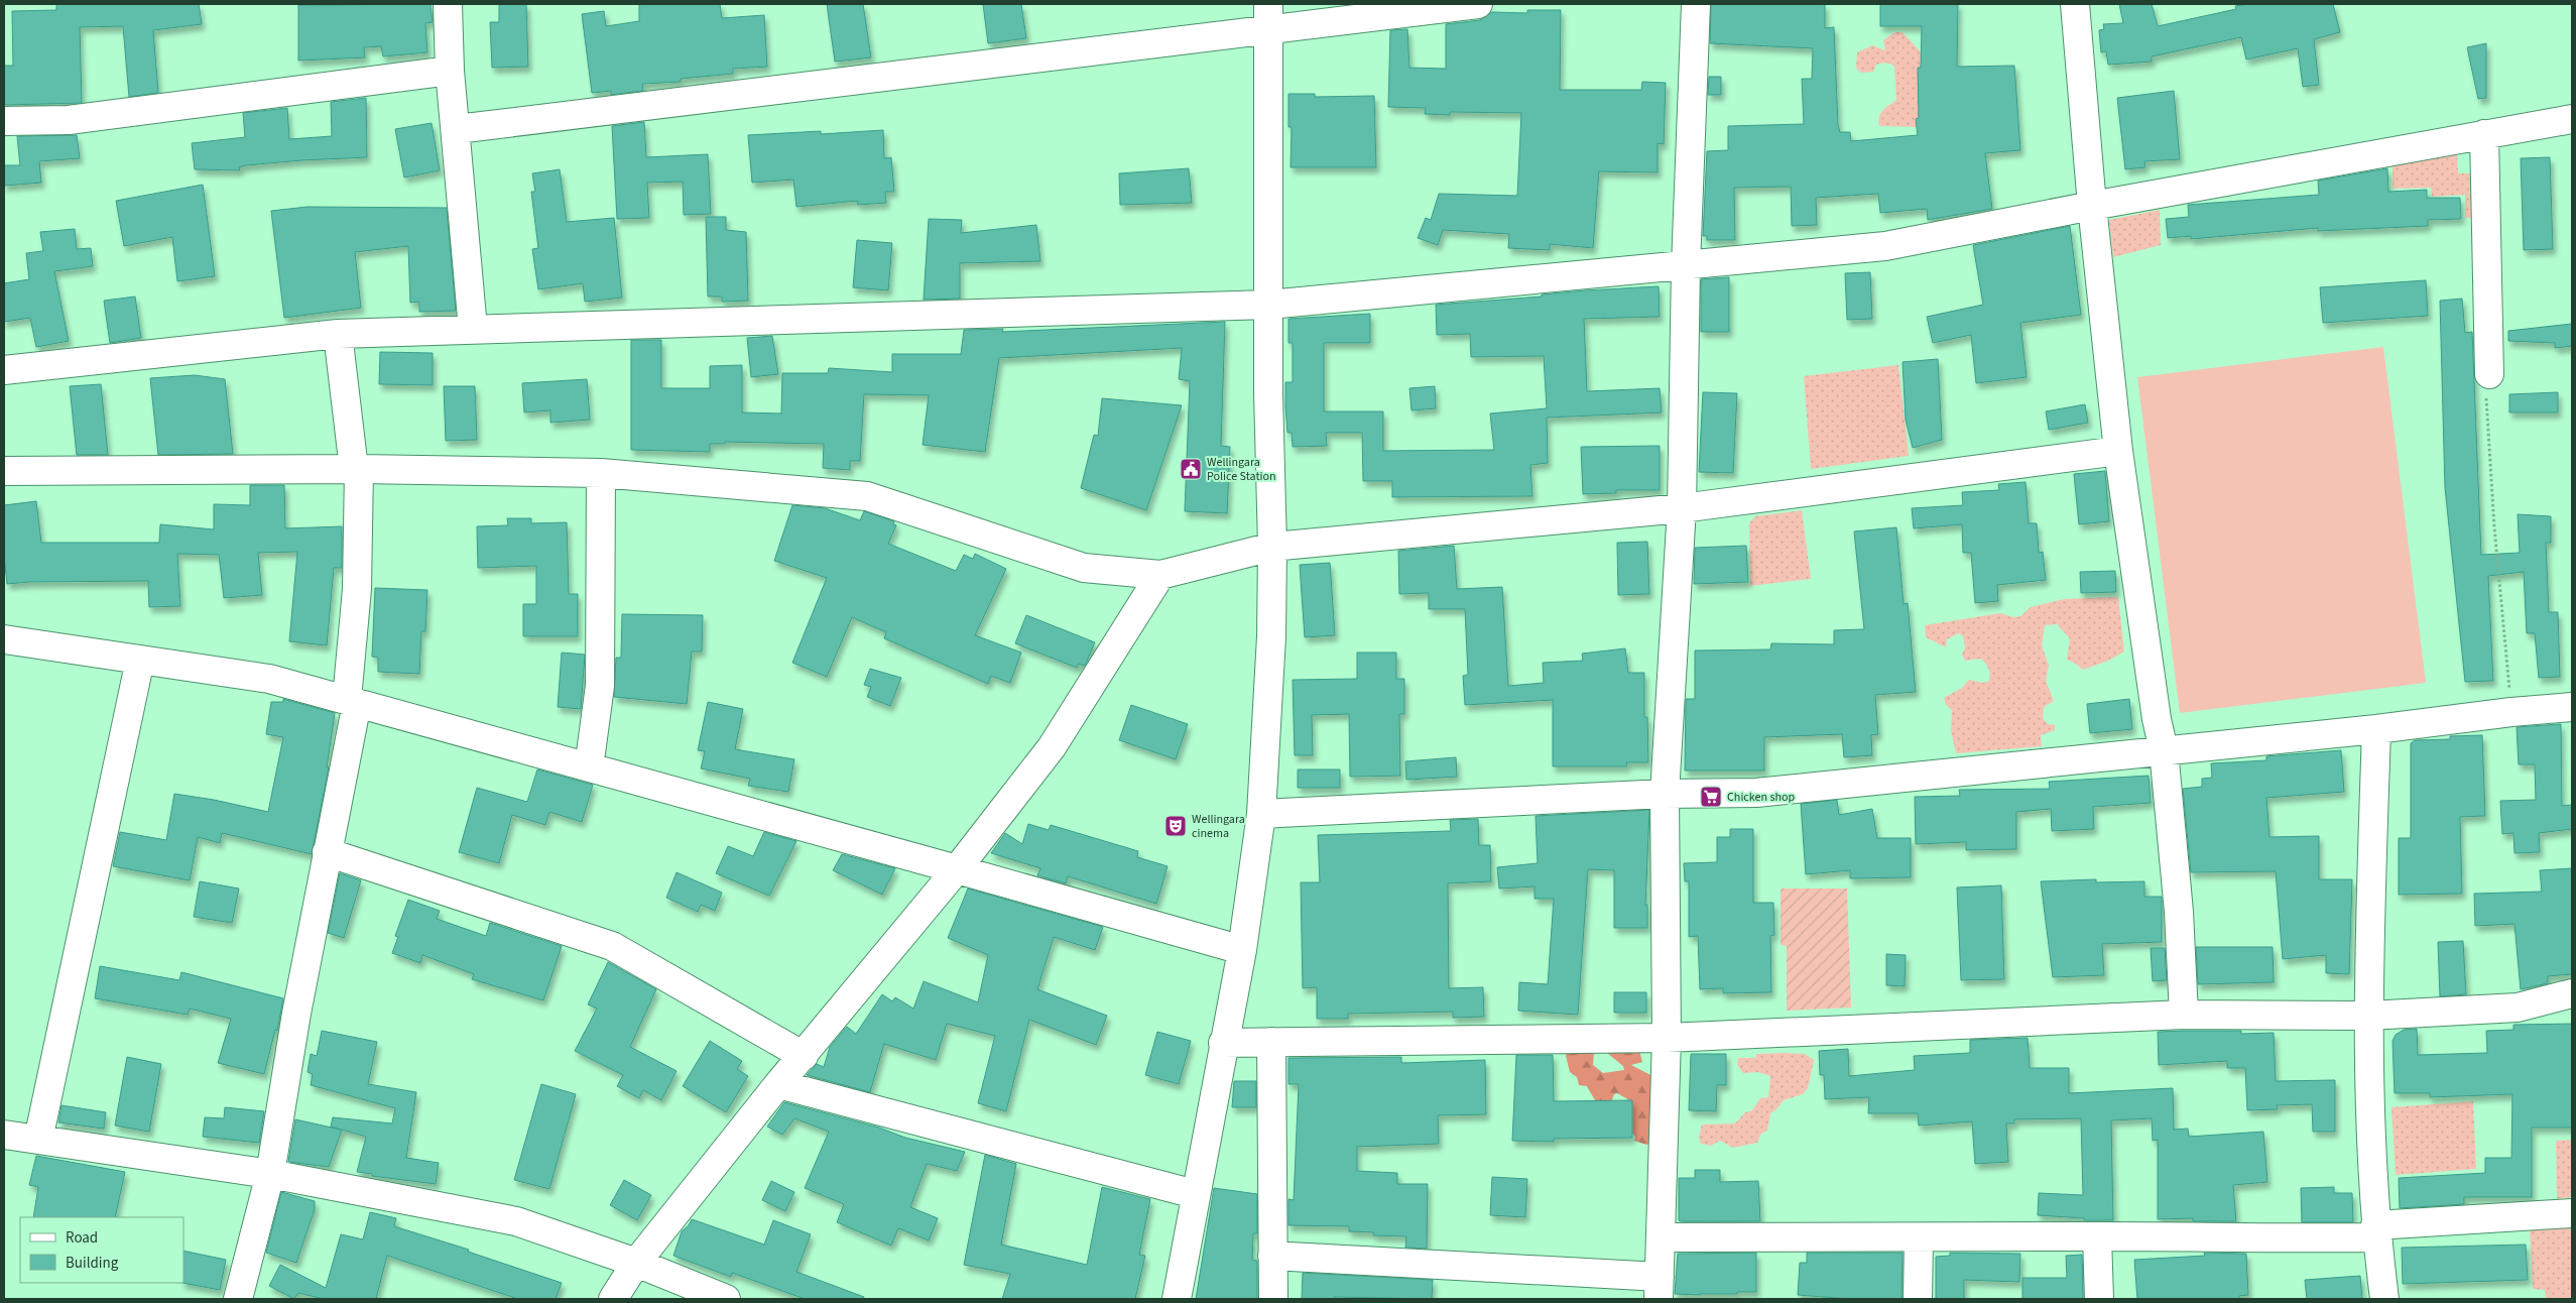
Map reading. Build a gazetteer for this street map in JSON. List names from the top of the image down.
{
  "places": {
    "public building": ["Wellingara Police Station"],
    "supermarket": ["Chicken shop"],
    "theatre": ["Wellingara cinema"]
  },
  "legend": ["Road", "Building"]
}
